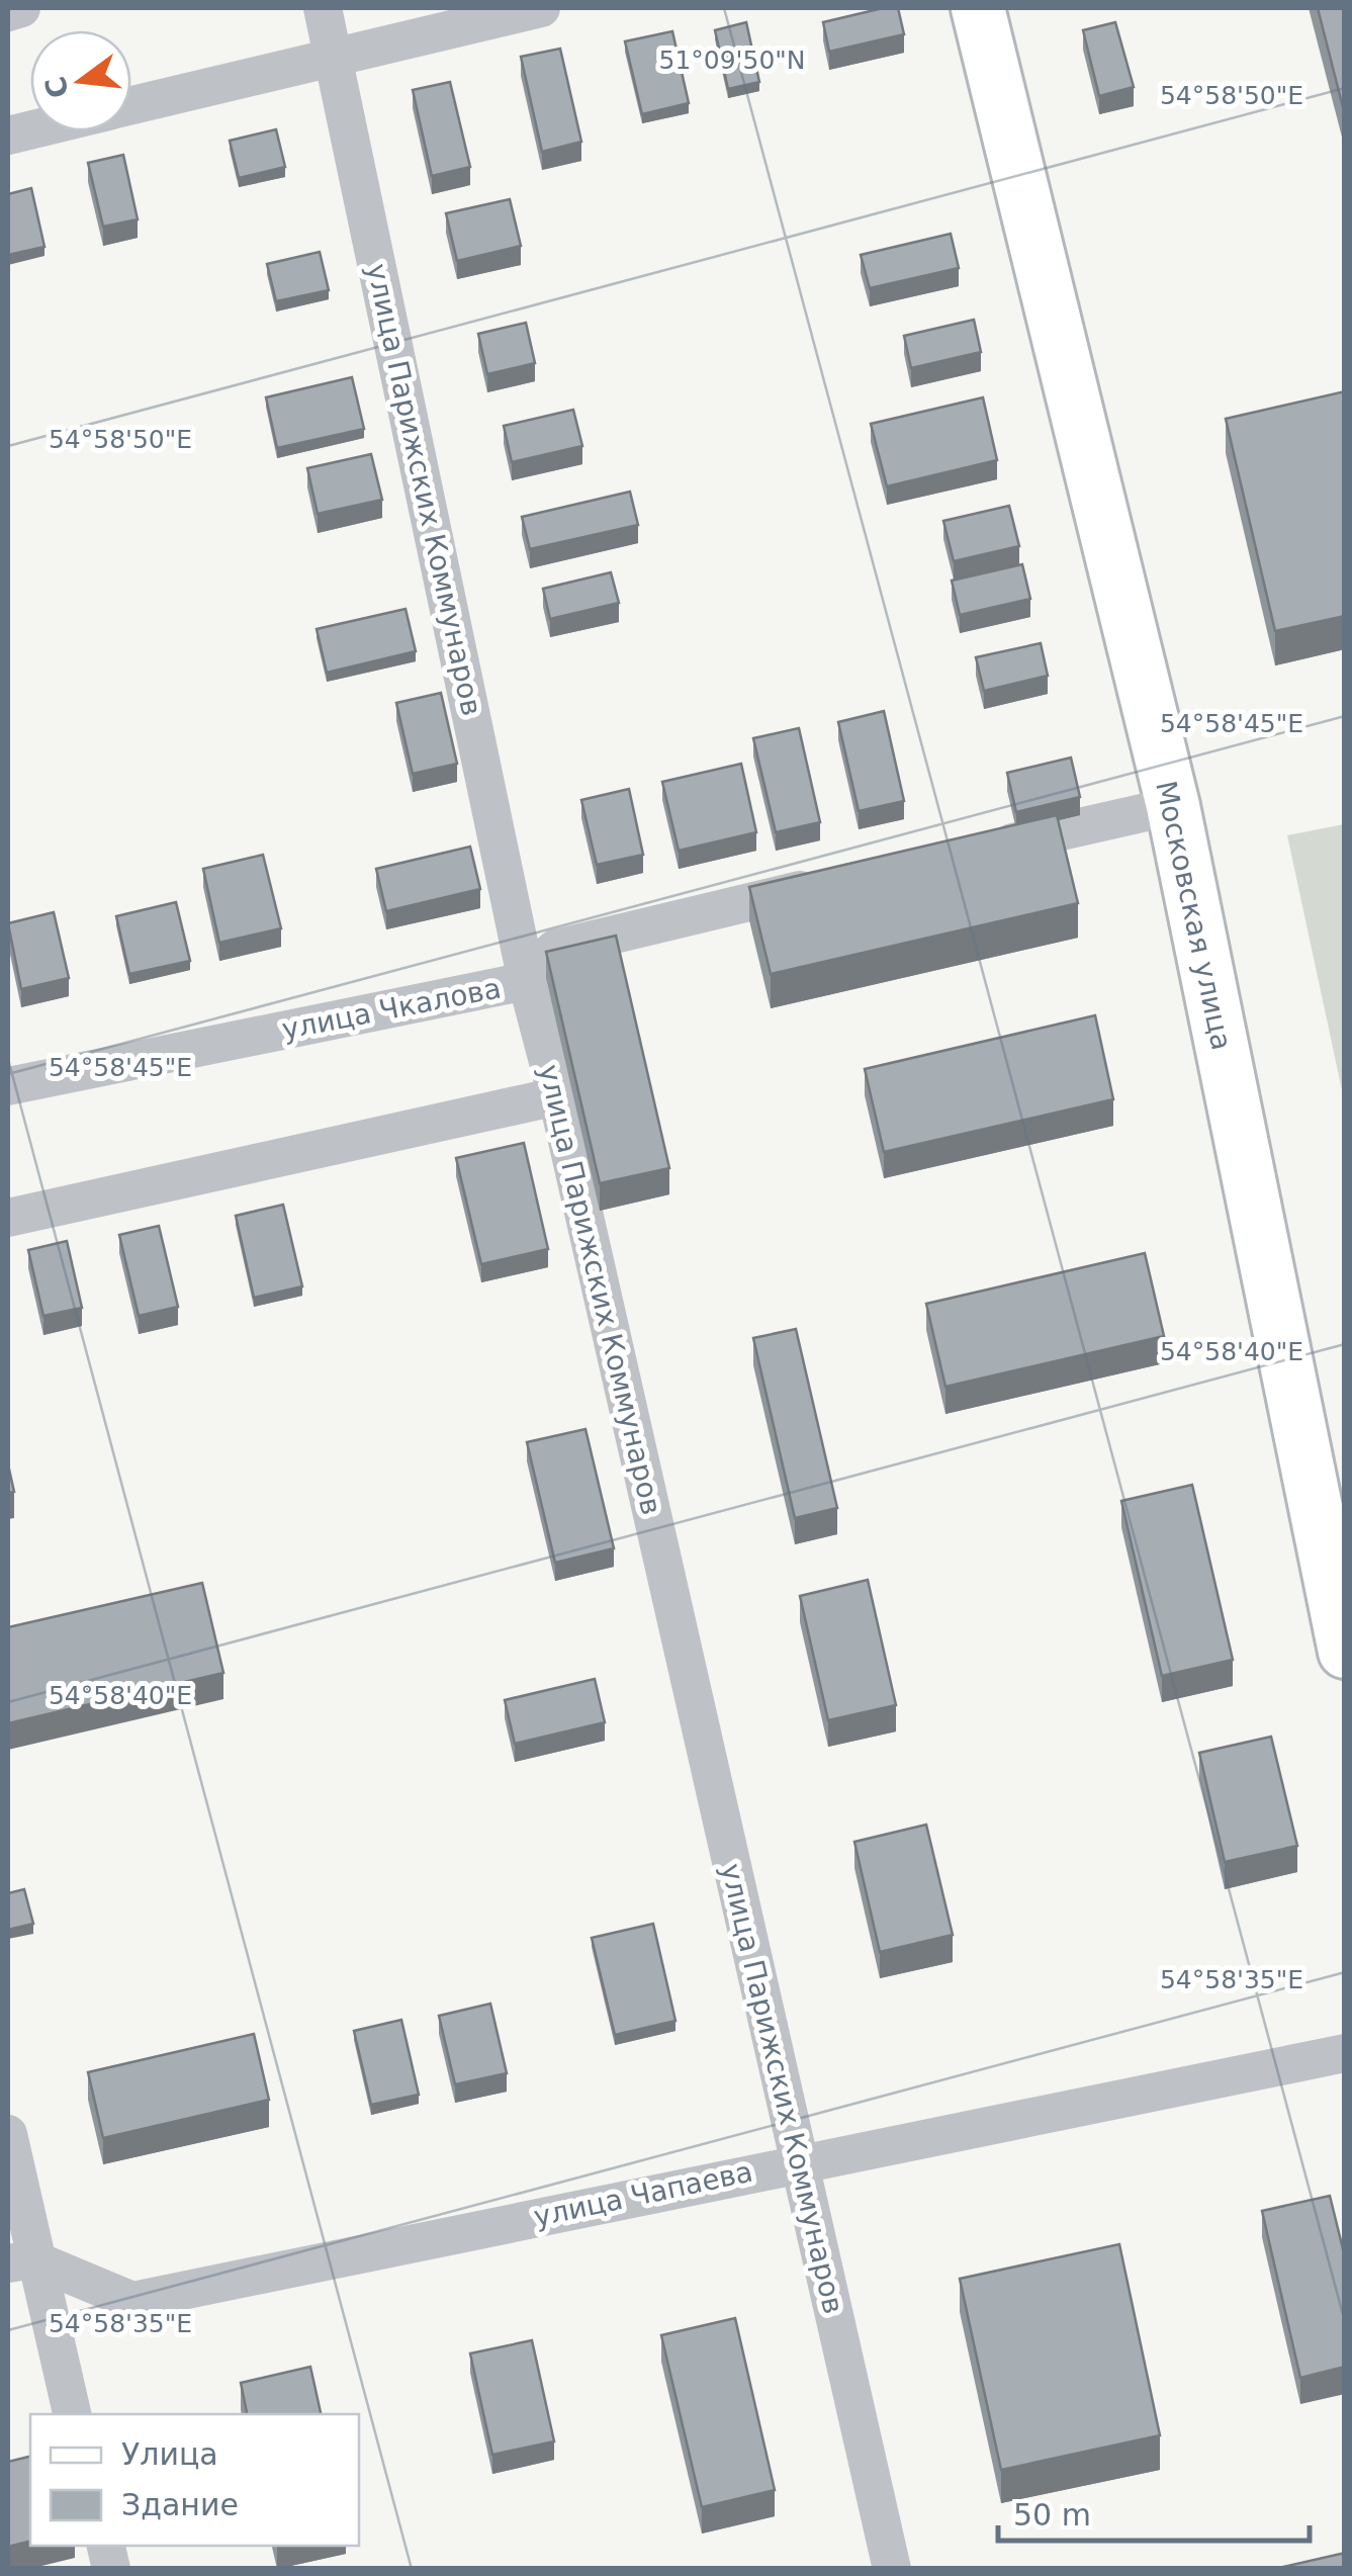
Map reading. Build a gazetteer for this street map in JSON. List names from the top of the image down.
{
  "streets": {
    "street": [
      "улица Парижских Коммунаров",
      "Московская улица",
      "улица Чкалова",
      "улица Чапаева"
    ]
  },
  "crossings": [
    ["улица Парижских Коммунаров", "улица Чкалова"],
    ["улица Парижских Коммунаров", "улица Чапаева"]
  ],
  "legend": ["Улица", "Здание"],
  "scale_bar": "50 m",
  "north": "left",
  "coordinates": [
    "51°09'50\"N",
    "54°58'50\"E",
    "54°58'45\"E",
    "54°58'40\"E",
    "54°58'35\"E"
  ]
}
